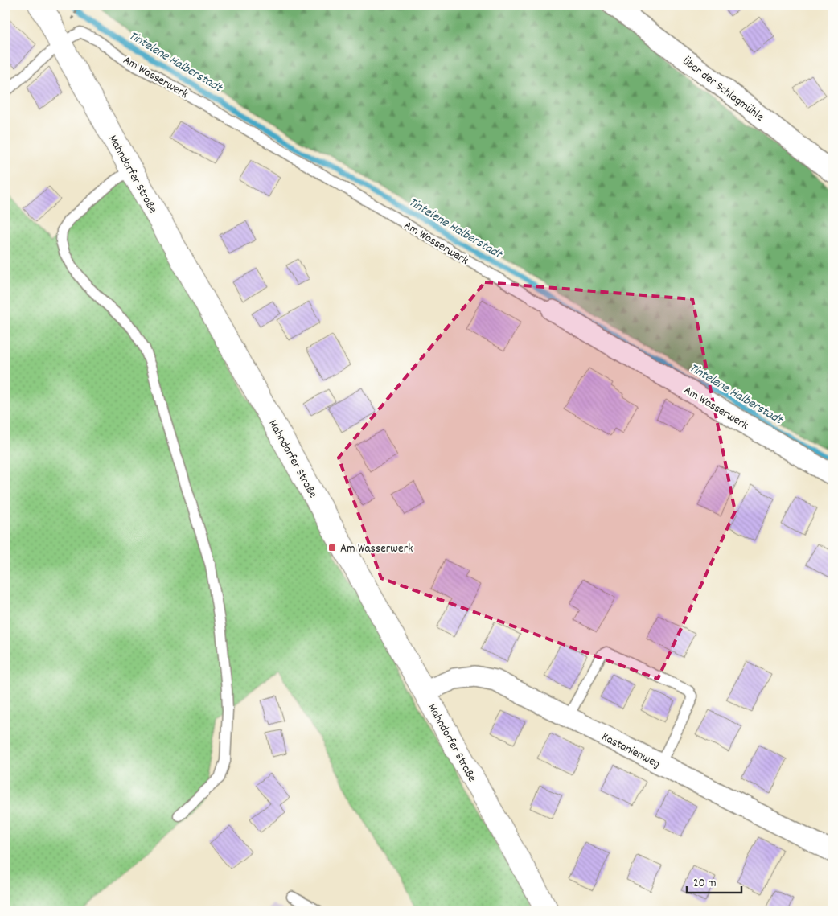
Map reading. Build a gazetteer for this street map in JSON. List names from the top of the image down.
{
  "streets": {
    "street": [
      "Am Wasserwerk",
      "Über der Schlagmühle",
      "Mahndorfer Straße",
      "Kastanienweg"
    ]
  },
  "crossings": [
    ["Am Wasserwerk", "Mahndorfer Straße"],
    ["Mahndorfer Straße", "Kastanienweg"]
  ],
  "water": ["Tintelene Halberstadt"],
  "places": {
    "transit": ["Am Wasserwerk"]
  },
  "scale_bar": "20 m"
}
